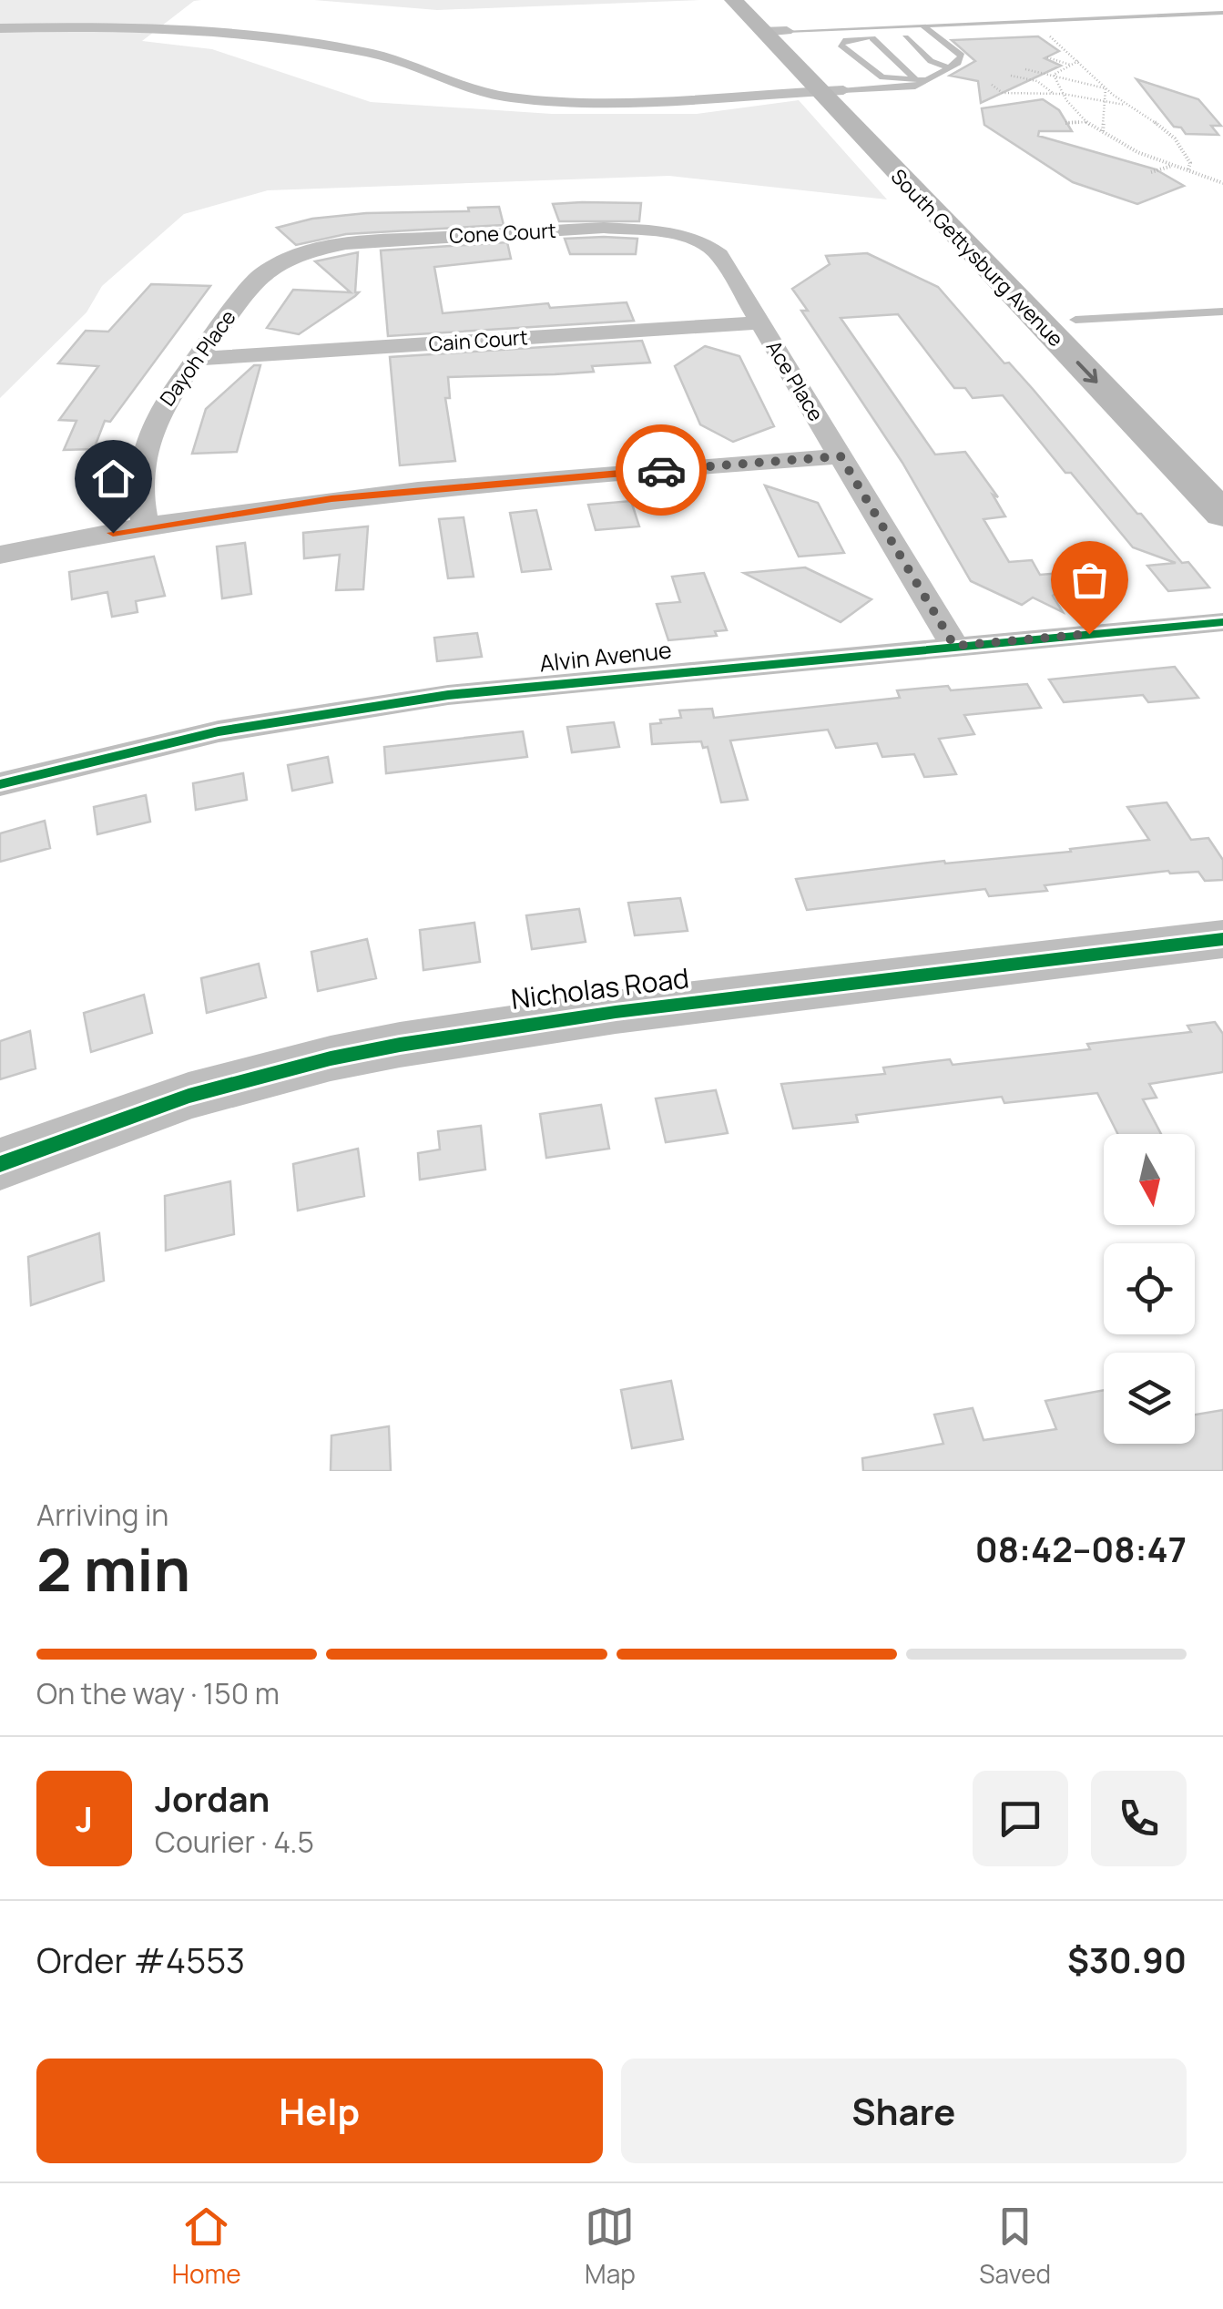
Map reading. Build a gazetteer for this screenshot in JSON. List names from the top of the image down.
{
  "streets": {
    "main road": ["South Gettysburg Avenue"],
    "street": [
      "Cone Court",
      "Cain Court",
      "Dayoh Place",
      "Ace Place",
      "Alvin Avenue",
      "Nicholas Road"
    ]
  },
  "crossings": [
    ["Cone Court", "Dayoh Place"],
    ["Cone Court", "Ace Place"],
    ["Cain Court", "Dayoh Place"],
    ["Cain Court", "Ace Place"],
    ["Ace Place", "Alvin Avenue"]
  ],
  "north": "bottom",
  "page": {
    "heading": ["2 min", "Arriving in", "08:42–08:47"],
    "panel": [
      "Jordan",
      "Courier · 4.5",
      "Order #4553",
      "$30.90"
    ],
    "bar": "On the way · 150 m",
    "round": "J",
    "buttons": ["Help", "Share"],
    "tabs": ["Home", "Map", "Saved"]
  }
}
